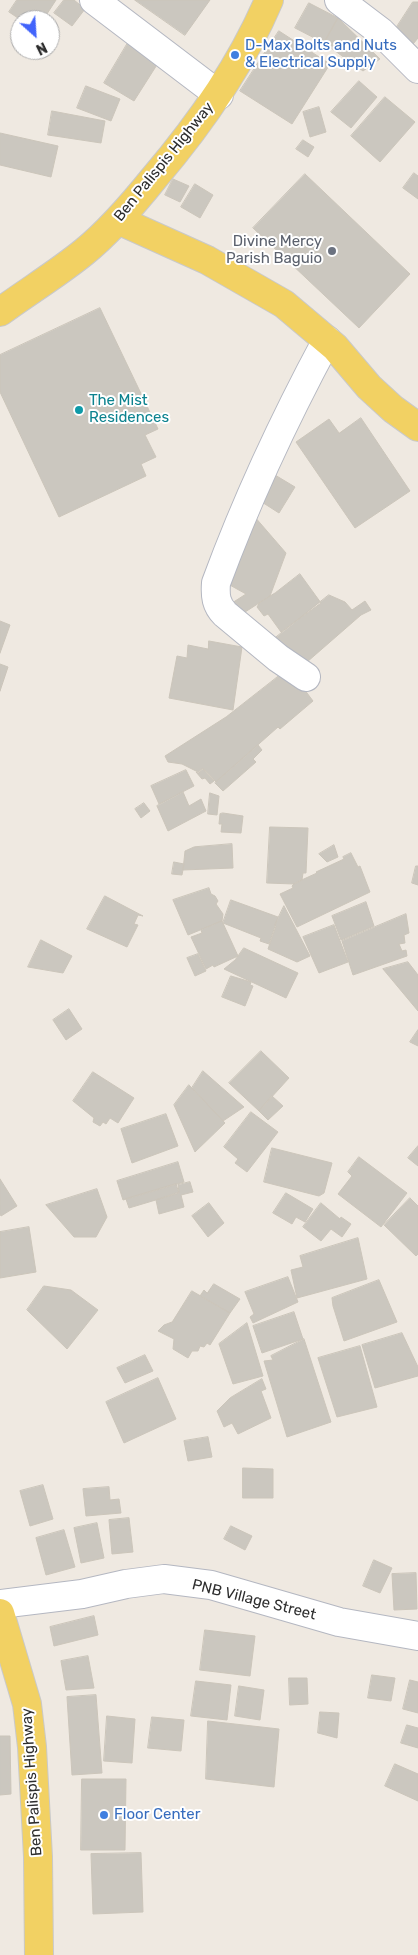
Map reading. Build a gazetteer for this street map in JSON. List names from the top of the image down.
{
  "streets": {
    "main road": ["Ben Palispis Highway"],
    "street": ["PNB Village Street"]
  },
  "places": [
    "D-Max Bolts and Nuts & Electrical Supply",
    "Divine Mercy Parish Baguio",
    "The Mist Residences",
    "Floor Center"
  ],
  "north": "bottom right"
}
